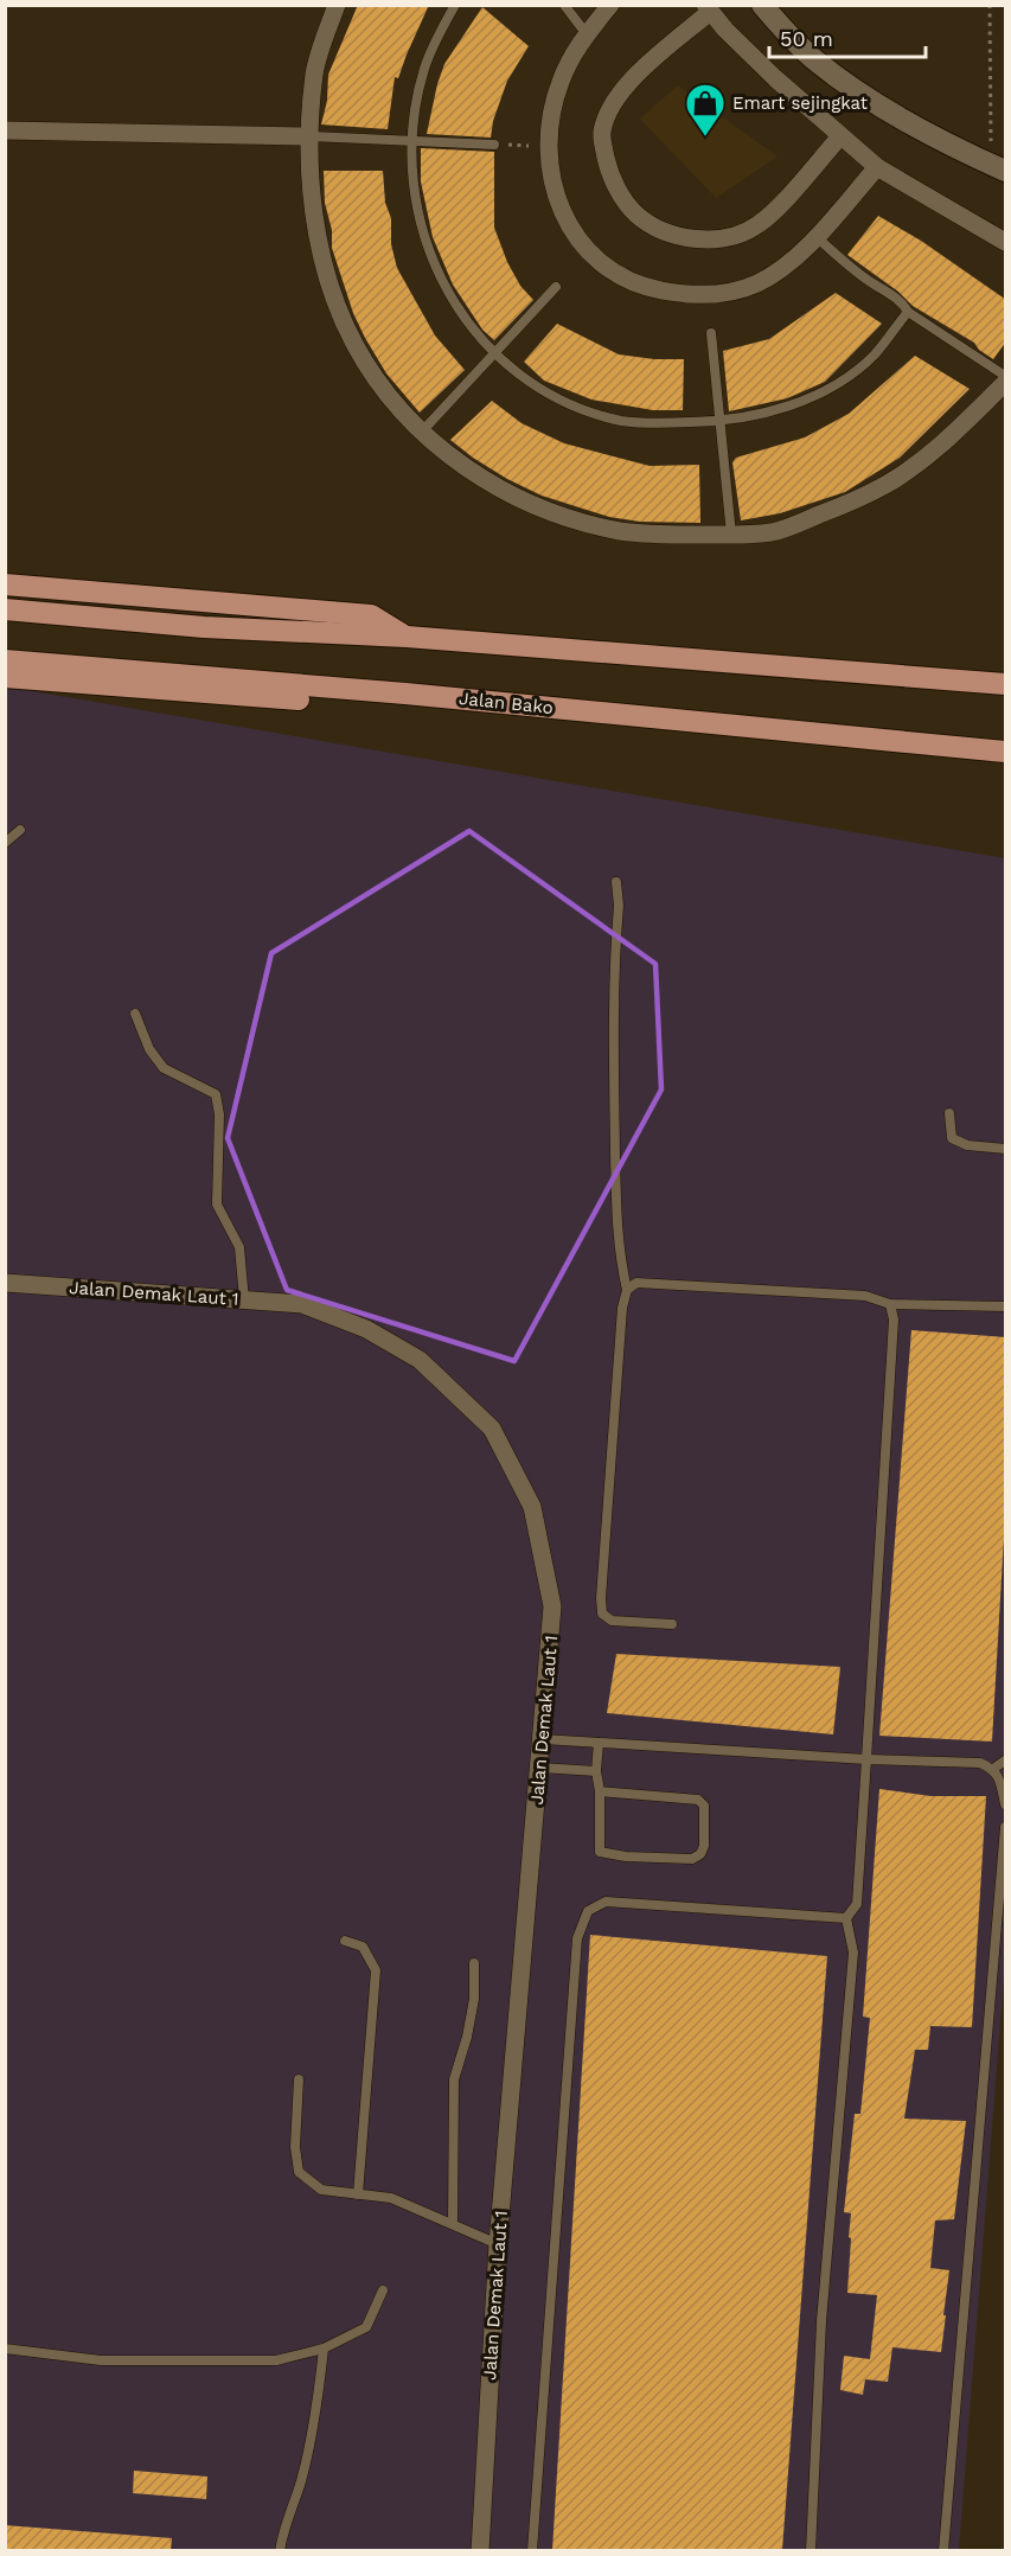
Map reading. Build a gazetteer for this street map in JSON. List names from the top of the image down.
{
  "streets": {
    "main road": ["Jalan Bako"],
    "street": ["Jalan Demak Laut 1"]
  },
  "places": {
    "shop": ["Emart sejingkat"]
  },
  "scale_bar": "50 m"
}
